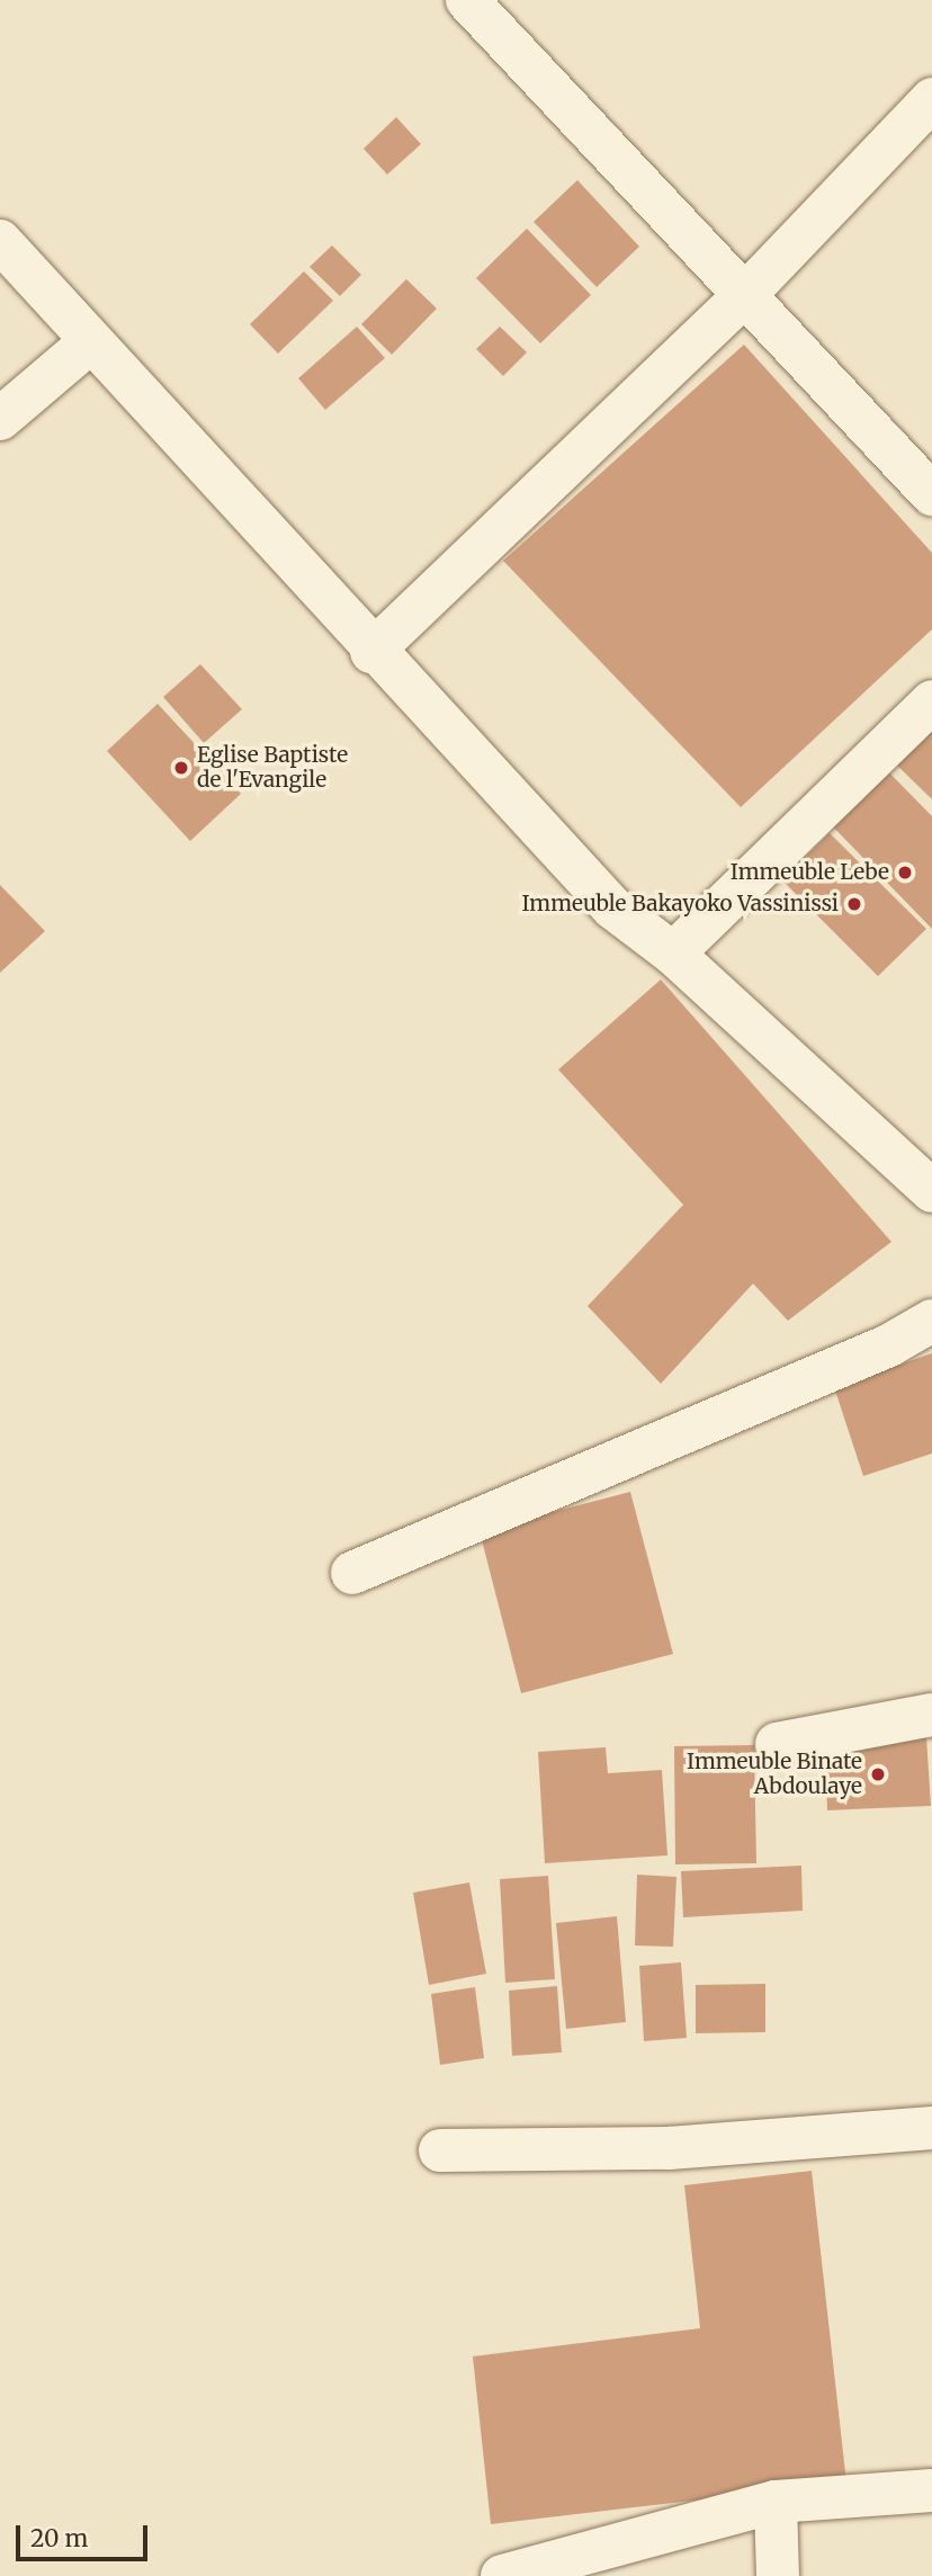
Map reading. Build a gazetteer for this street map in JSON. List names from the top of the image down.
{
  "places": [
    "Eglise Baptiste de l'Evangile",
    "Immeuble Lebe",
    "Immeuble Bakayoko Vassinissi",
    "Immeuble Binate Abdoulaye"
  ],
  "scale_bar": "20 m"
}
